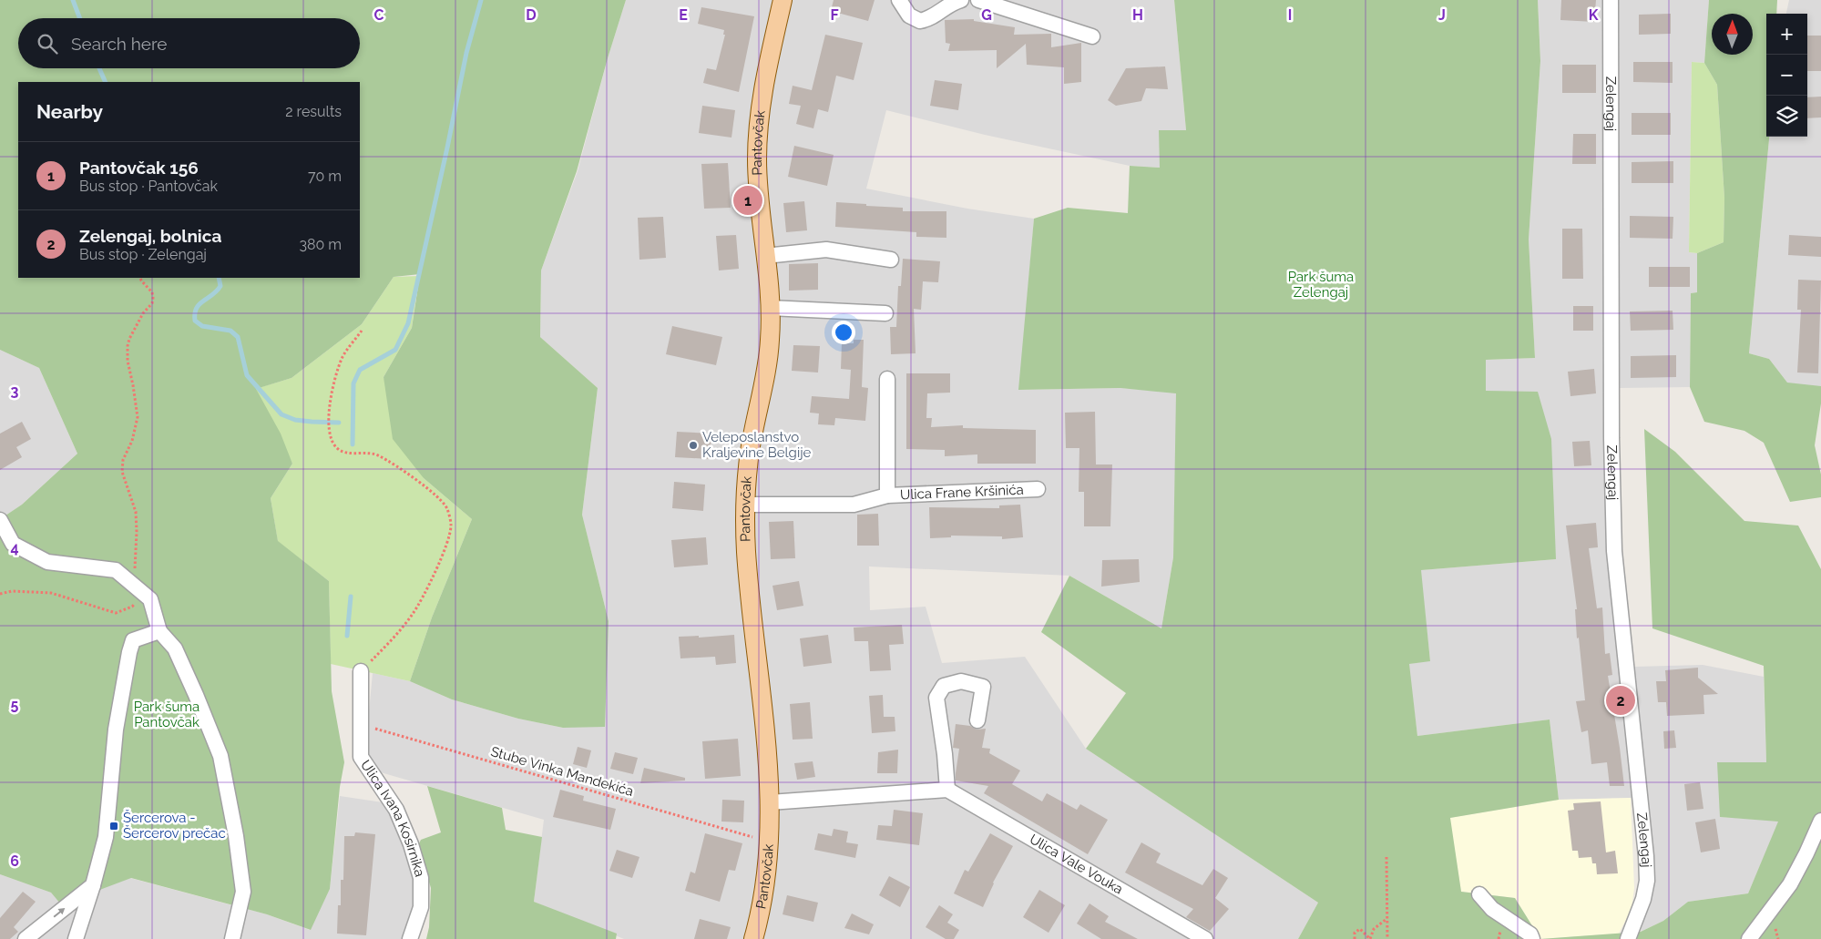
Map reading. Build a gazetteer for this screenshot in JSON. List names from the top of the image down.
{
  "streets": {
    "main road": ["Pantovčak"],
    "street": [
      "Zelengaj",
      "Ulica Frane Kršinića",
      "Ulica Ivana Kosirnika",
      "Ulica Vale Vouka"
    ],
    "path": ["Stube Vinka Mandekića"]
  },
  "crossings": [
    ["Pantovčak", "Ulica Frane Kršinića"],
    ["Stube Vinka Mandekića", "Ulica Ivana Kosirnika"]
  ],
  "parks": ["Park šuma Zelengaj", "Park šuma Pantovčak"],
  "places": {
    "other": ["Veleposlanstvo Kraljevine Belgije"],
    "transit": ["Šercerova - Šercerov prečac"]
  },
  "north": "top",
  "page": {
    "map_buttons": ["+", "−"],
    "search": "Search here",
    "heading": ["Nearby", "2 results"],
    "list": [
      {
        "mark": "1",
        "name": "Pantovčak 156",
        "note": "Bus stop · Pantovčak",
        "value": "70 m"
      },
      {
        "mark": "2",
        "name": "Zelengaj, bolnica",
        "note": "Bus stop · Zelengaj",
        "value": "380 m"
      }
    ],
    "pins": ["1", "2"]
  },
  "grid": {
    "columns": [
      "C",
      "D",
      "E",
      "F",
      "G",
      "H",
      "I",
      "J",
      "K"
    ],
    "rows": [
      "3",
      "4",
      "5",
      "6"
    ]
  }
}
